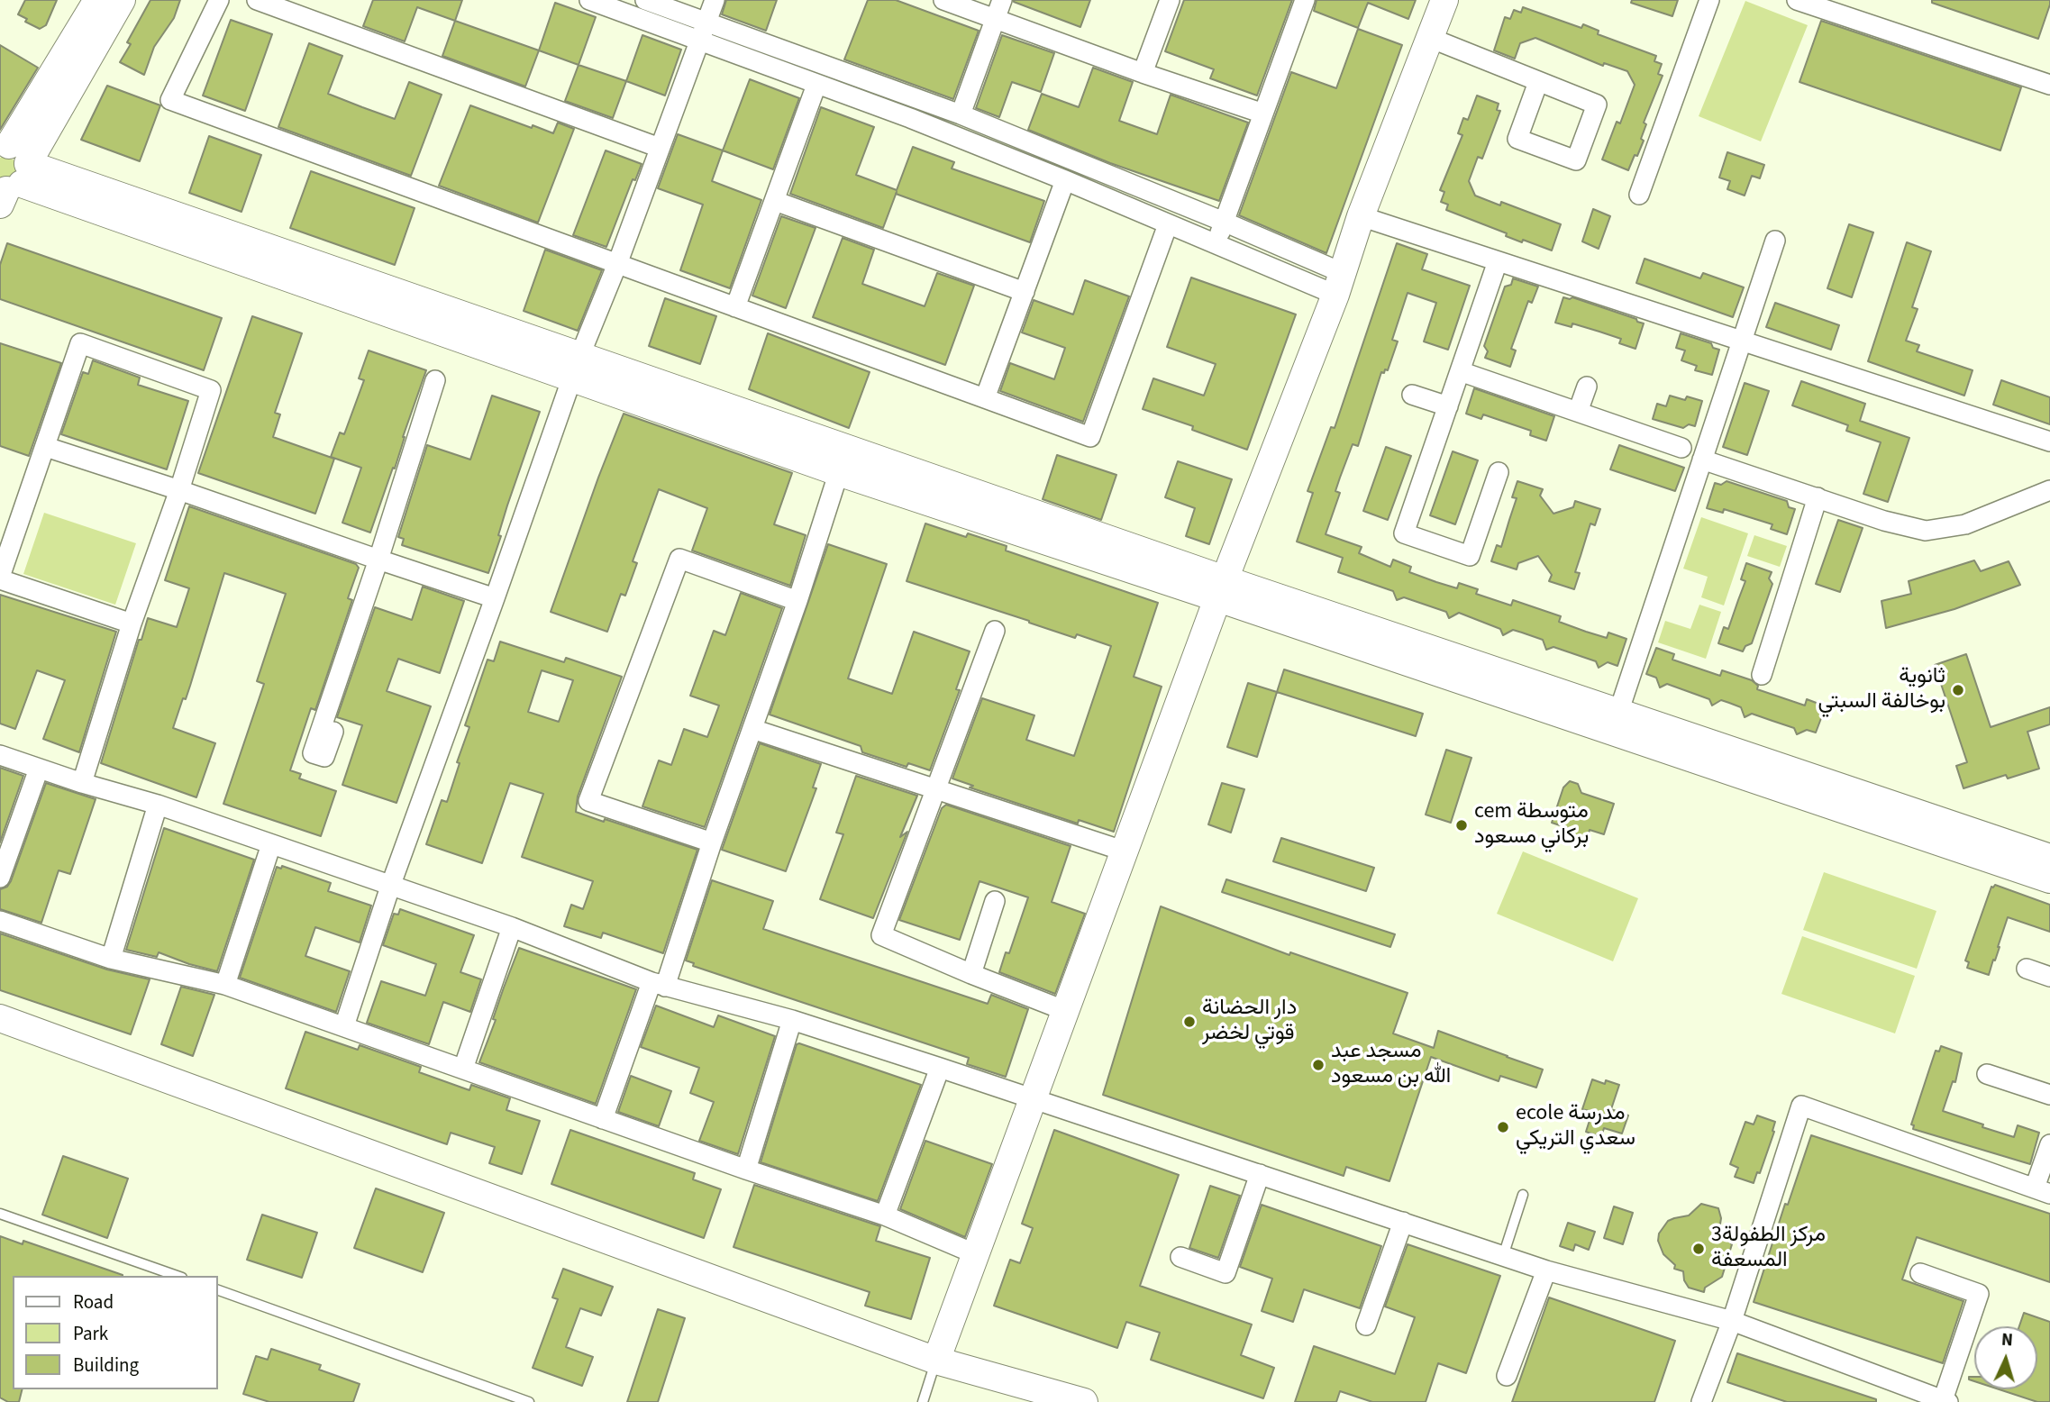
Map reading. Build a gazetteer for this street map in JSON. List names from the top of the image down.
{
  "places": [
    "ثانوية بوخالفة السبتي",
    "cem متوسطة بركاني مسعود",
    "دار الحضانة قوتي لخضر",
    "مسجد عبد الله بن مسعود",
    "ecole مدرسة سعدي التريكي",
    "3مركز الطفولة المسعفة"
  ],
  "legend": ["Road", "Park", "Building"],
  "north": "top"
}
